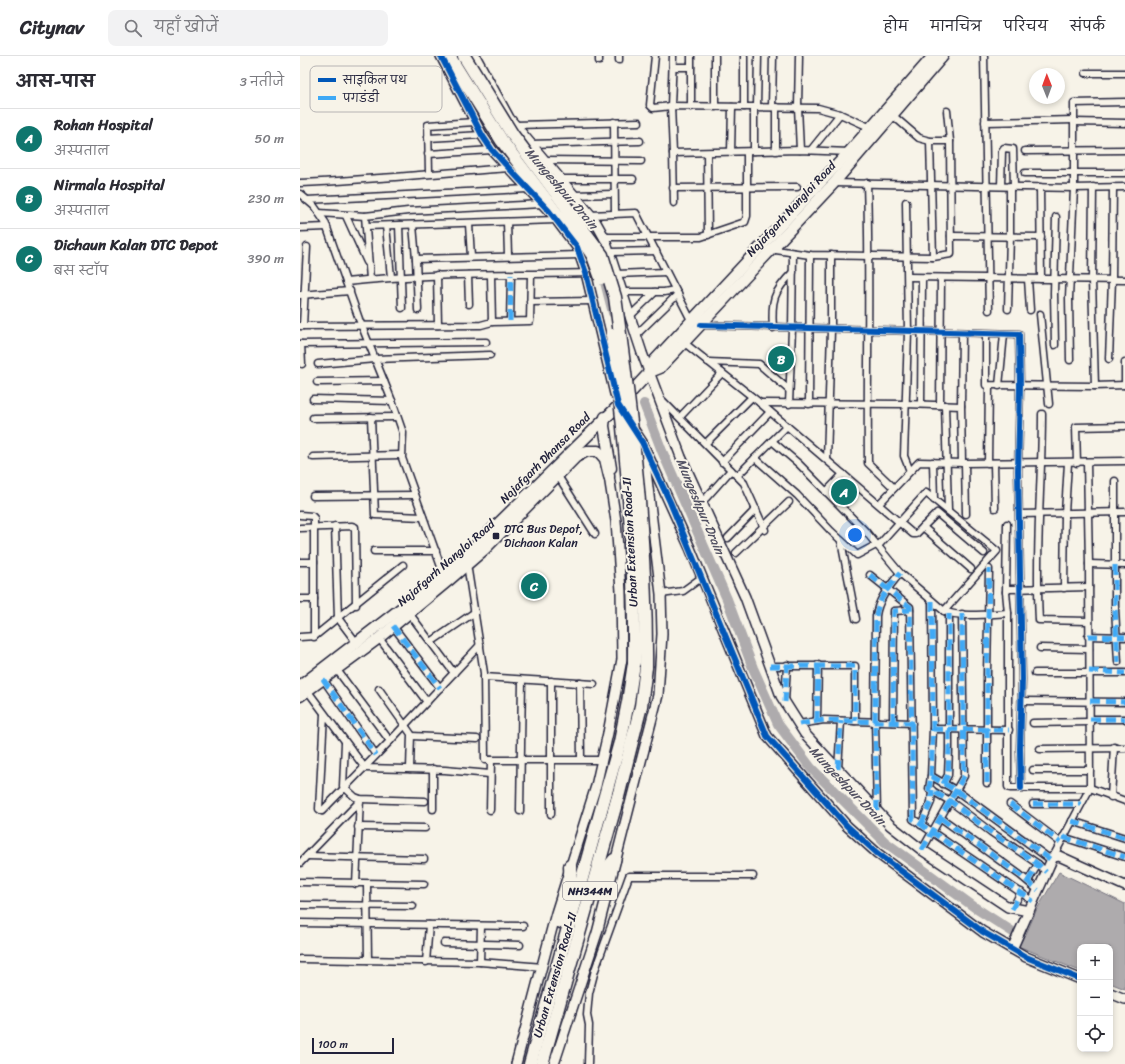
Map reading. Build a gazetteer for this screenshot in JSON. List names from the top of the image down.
{
  "streets": {
    "highway": ["Urban Extension Road-II", "NH344M"],
    "main road": ["Najafgarh Nangloi Road", "Najafgarh Dhansa Road"]
  },
  "crossings": [
    ["Najafgarh Nangloi Road", "Najafgarh Dhansa Road"]
  ],
  "water": ["Mungeshpur Drain"],
  "places": {
    "transit": ["DTC Bus Depot, Dichaon Kalan"]
  },
  "legend": ["साइकिल पथ", "पगडंडी"],
  "scale_bar": "100 m",
  "north": "top",
  "page": {
    "header": "Citynav",
    "search": "यहाँ खोजें",
    "nav": [
      "होम",
      "मानचित्र",
      "परिचय",
      "संपर्क"
    ],
    "heading": ["आस-पास", "3 नतीजे"],
    "list": [
      {
        "mark": "A",
        "name": "Rohan Hospital",
        "note": "अस्पताल",
        "value": "50 m"
      },
      {
        "mark": "B",
        "name": "Nirmala Hospital",
        "note": "अस्पताल",
        "value": "230 m"
      },
      {
        "mark": "C",
        "name": "Dichaun Kalan DTC Depot",
        "note": "बस स्टॉप",
        "value": "390 m"
      }
    ],
    "pins": ["B", "A", "C"],
    "map_buttons": ["+", "−"],
    "scale": "100 m"
  }
}
